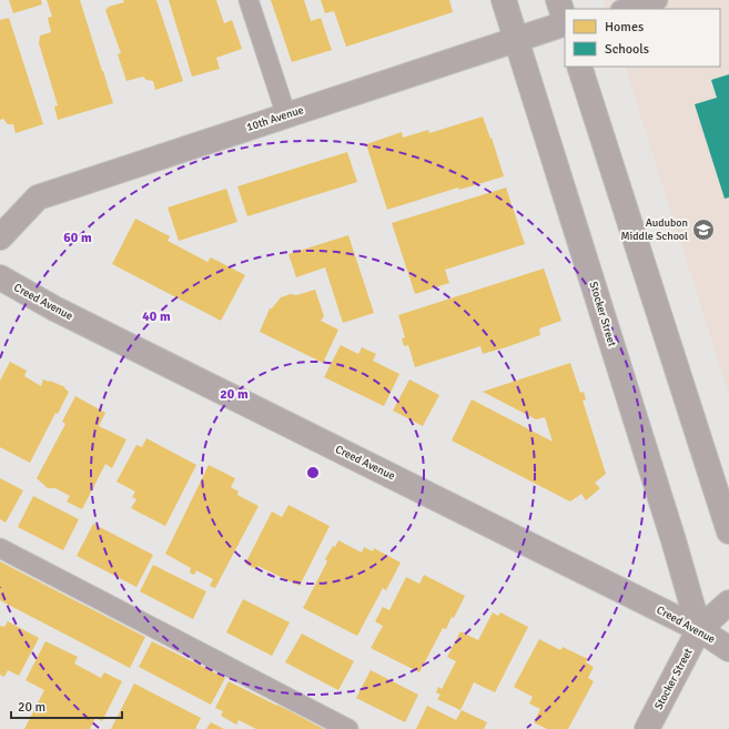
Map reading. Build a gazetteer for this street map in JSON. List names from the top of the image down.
{
  "streets": {
    "street": ["10th Avenue", "Creed Avenue", "Stocker Street"]
  },
  "crossings": [
    ["10th Avenue", "Stocker Street"],
    ["Creed Avenue", "Stocker Street"]
  ],
  "places": {
    "school or university": ["Audubon Middle School"]
  },
  "legend": ["Homes", "Schools"],
  "scale_bar": "20 m",
  "rings": ["60 m", "40 m", "20 m"]
}
